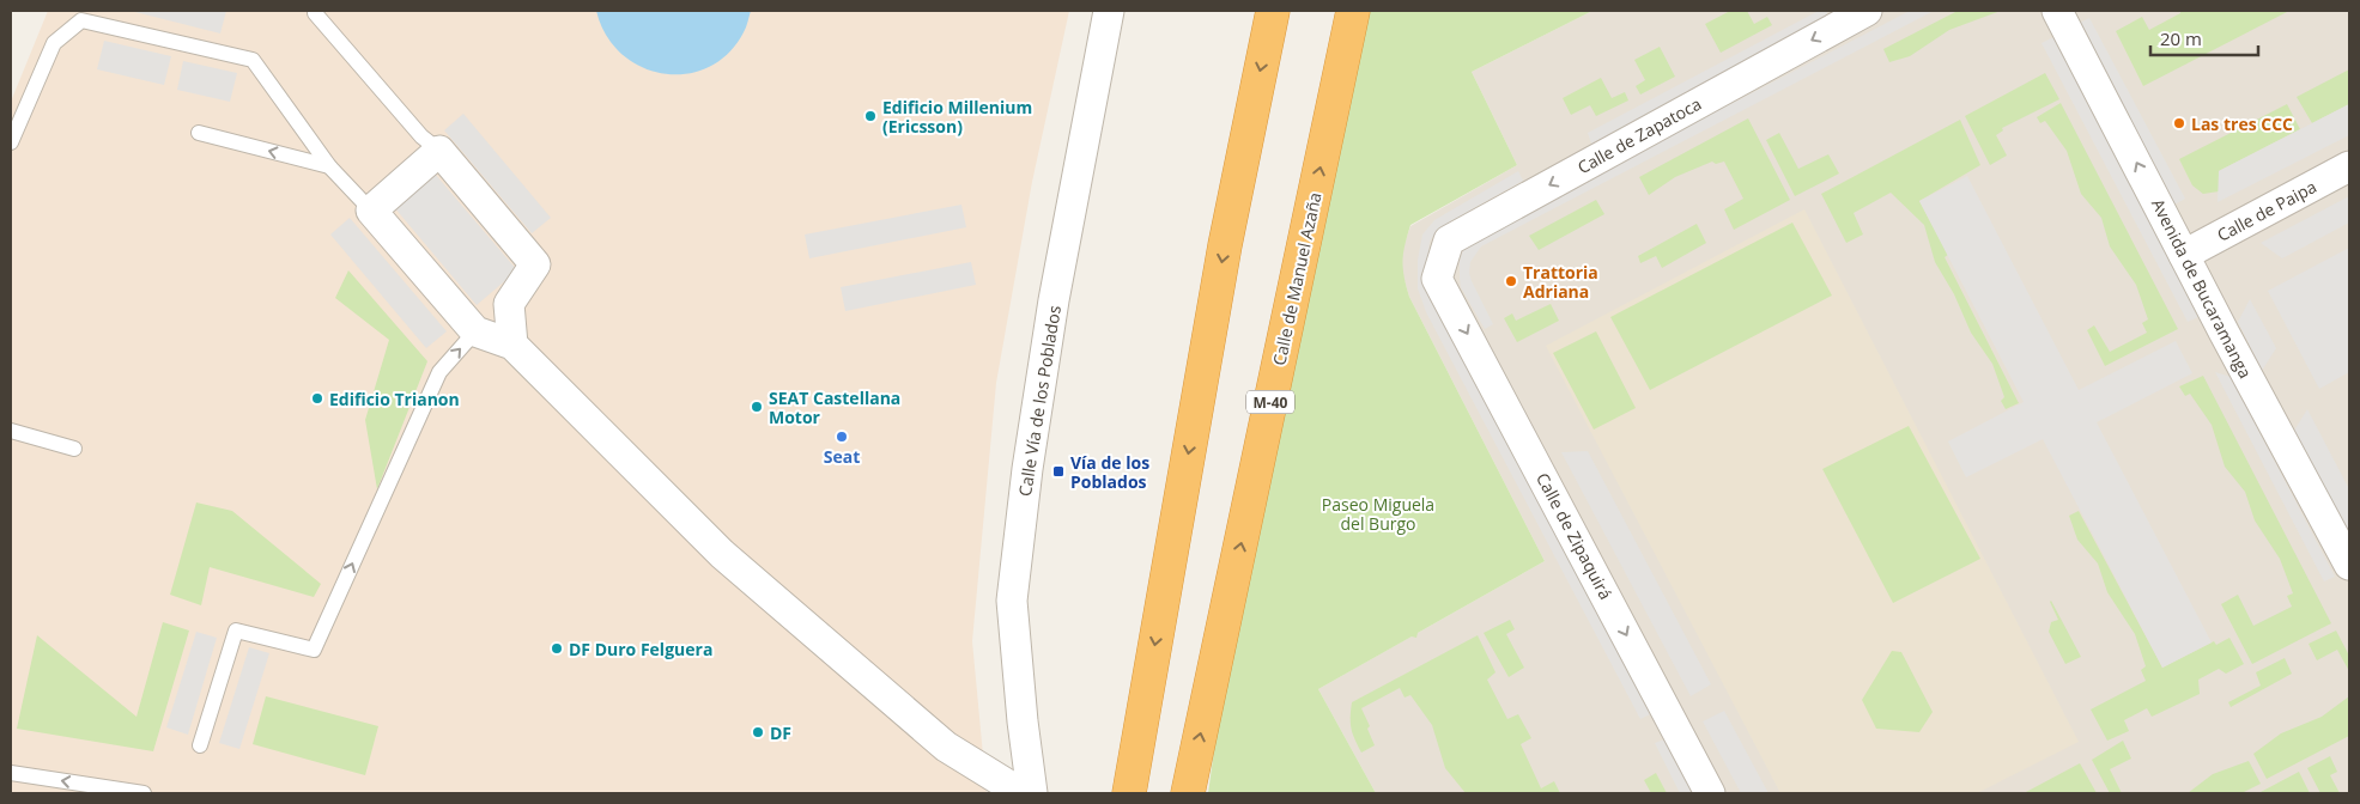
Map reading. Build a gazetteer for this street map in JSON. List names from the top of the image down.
{
  "streets": {
    "highway": ["Calle de Manuel Azaña", "M-40"],
    "street": [
      "Calle de Zapatoca",
      "Calle de Paipa",
      "Avenida de Bucaramanga",
      "Calle Vía de los Poblados",
      "Calle de Zipaquirá"
    ]
  },
  "crossings": [
    ["Calle de Zapatoca", "Calle de Zipaquirá"],
    ["Calle de Paipa", "Avenida de Bucaramanga"]
  ],
  "one_way": ["Calle de Zapatoca", "Avenida de Bucaramanga", "Calle de Zipaquirá"],
  "parks": ["Paseo Miguela del Burgo"],
  "places": {
    "other": [
      "Edificio Millenium (Ericsson)",
      "Las tres CCC",
      "Trattoria Adriana",
      "Edificio Trianon",
      "SEAT Castellana Motor",
      "Seat",
      "DF Duro Felguera",
      "DF"
    ],
    "transit": ["Vía de los Poblados"]
  },
  "scale_bar": "20 m"
}
